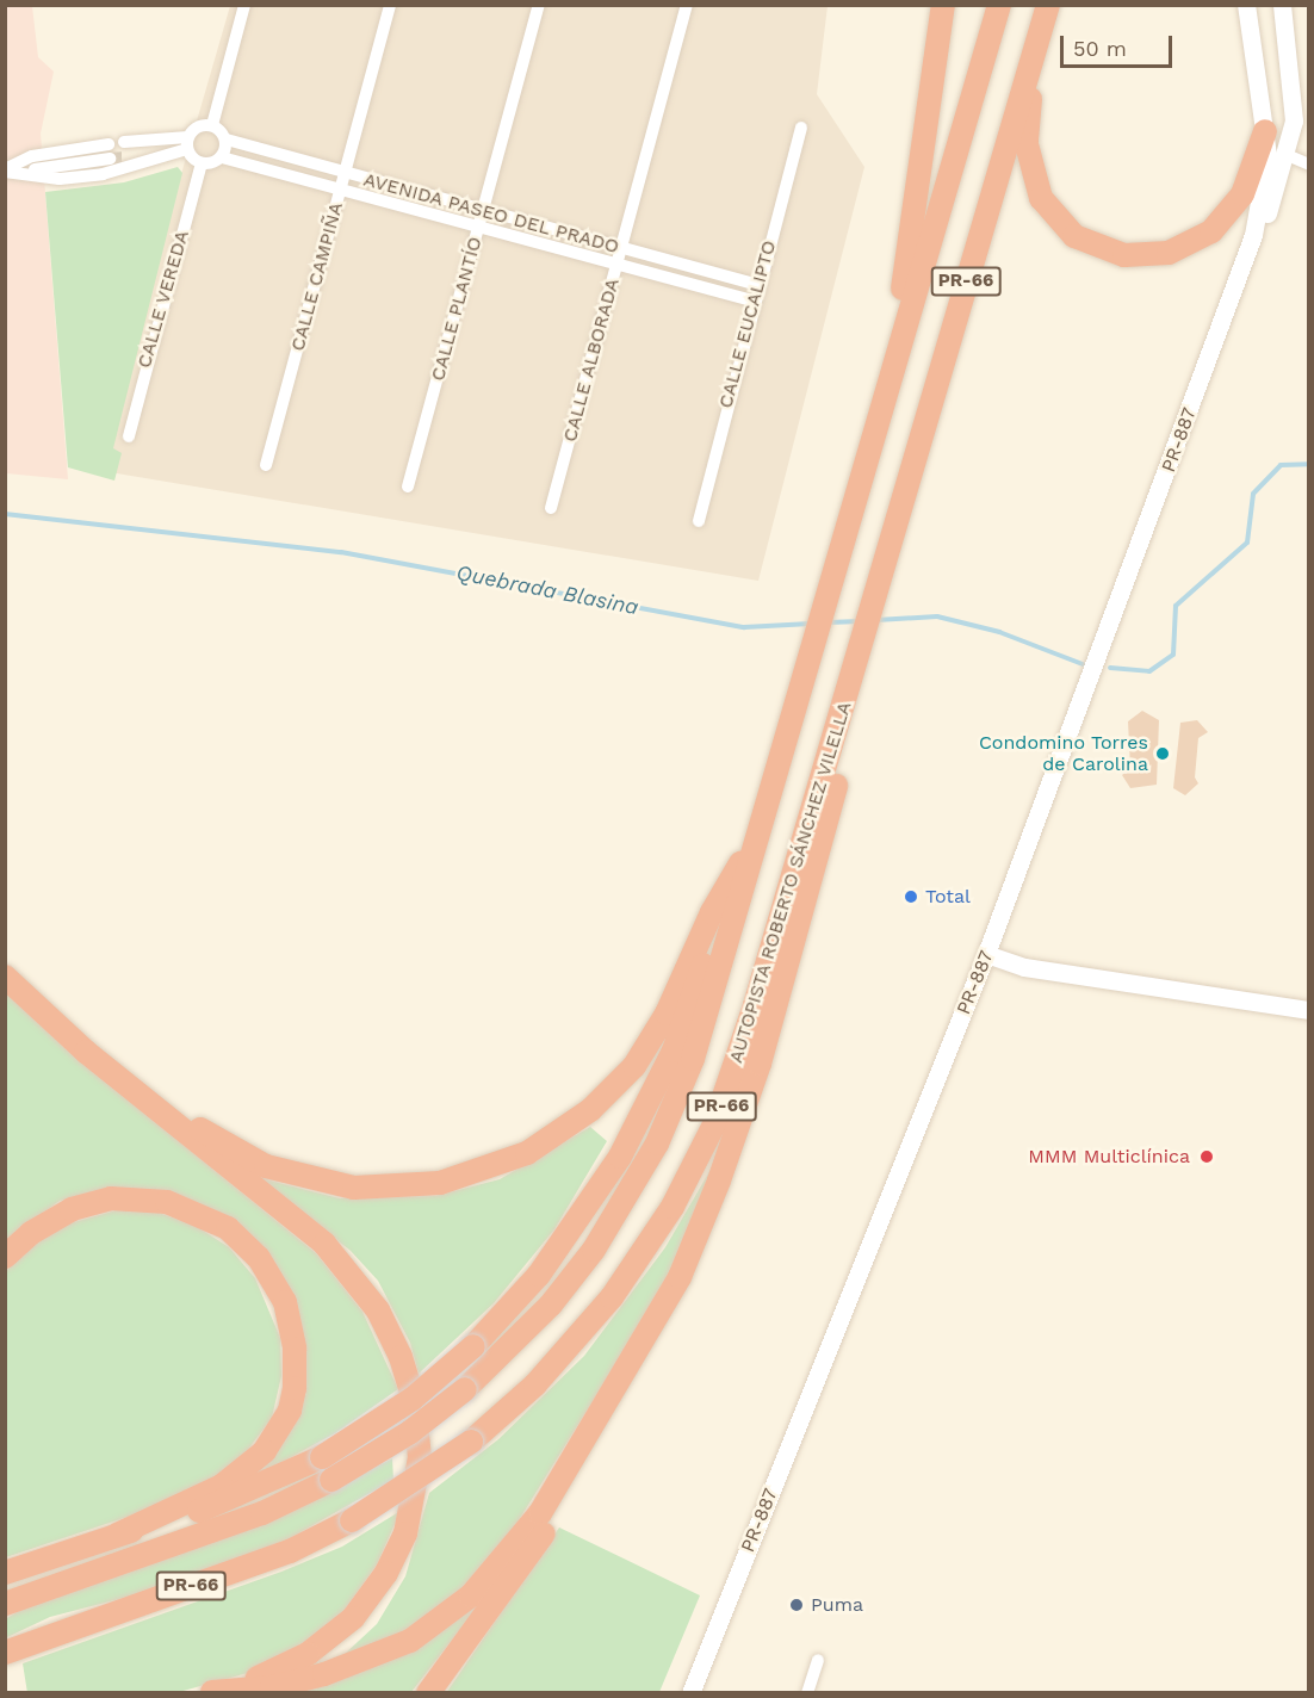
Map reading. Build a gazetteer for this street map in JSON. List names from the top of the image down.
{
  "streets": {
    "highway": ["PR-66", "AUTOPISTA ROBERTO SÁNCHEZ VILELLA"],
    "street": [
      "AVENIDA PASEO DEL PRADO",
      "CALLE CAMPIÑA",
      "CALLE VEREDA",
      "CALLE PLANTÍO",
      "CALLE EUCALIPTO",
      "CALLE ALBORADA",
      "PR-887"
    ]
  },
  "crossings": [
    ["AVENIDA PASEO DEL PRADO", "CALLE CAMPIÑA"],
    ["AVENIDA PASEO DEL PRADO", "CALLE VEREDA"],
    ["AVENIDA PASEO DEL PRADO", "CALLE PLANTÍO"],
    ["AVENIDA PASEO DEL PRADO", "CALLE EUCALIPTO"],
    ["AVENIDA PASEO DEL PRADO", "CALLE ALBORADA"]
  ],
  "water": ["Quebrada Blasina"],
  "places": [
    "Condomino Torres de Carolina",
    "Total",
    "MMM Multiclínica",
    "Puma"
  ],
  "scale_bar": "50 m"
}
